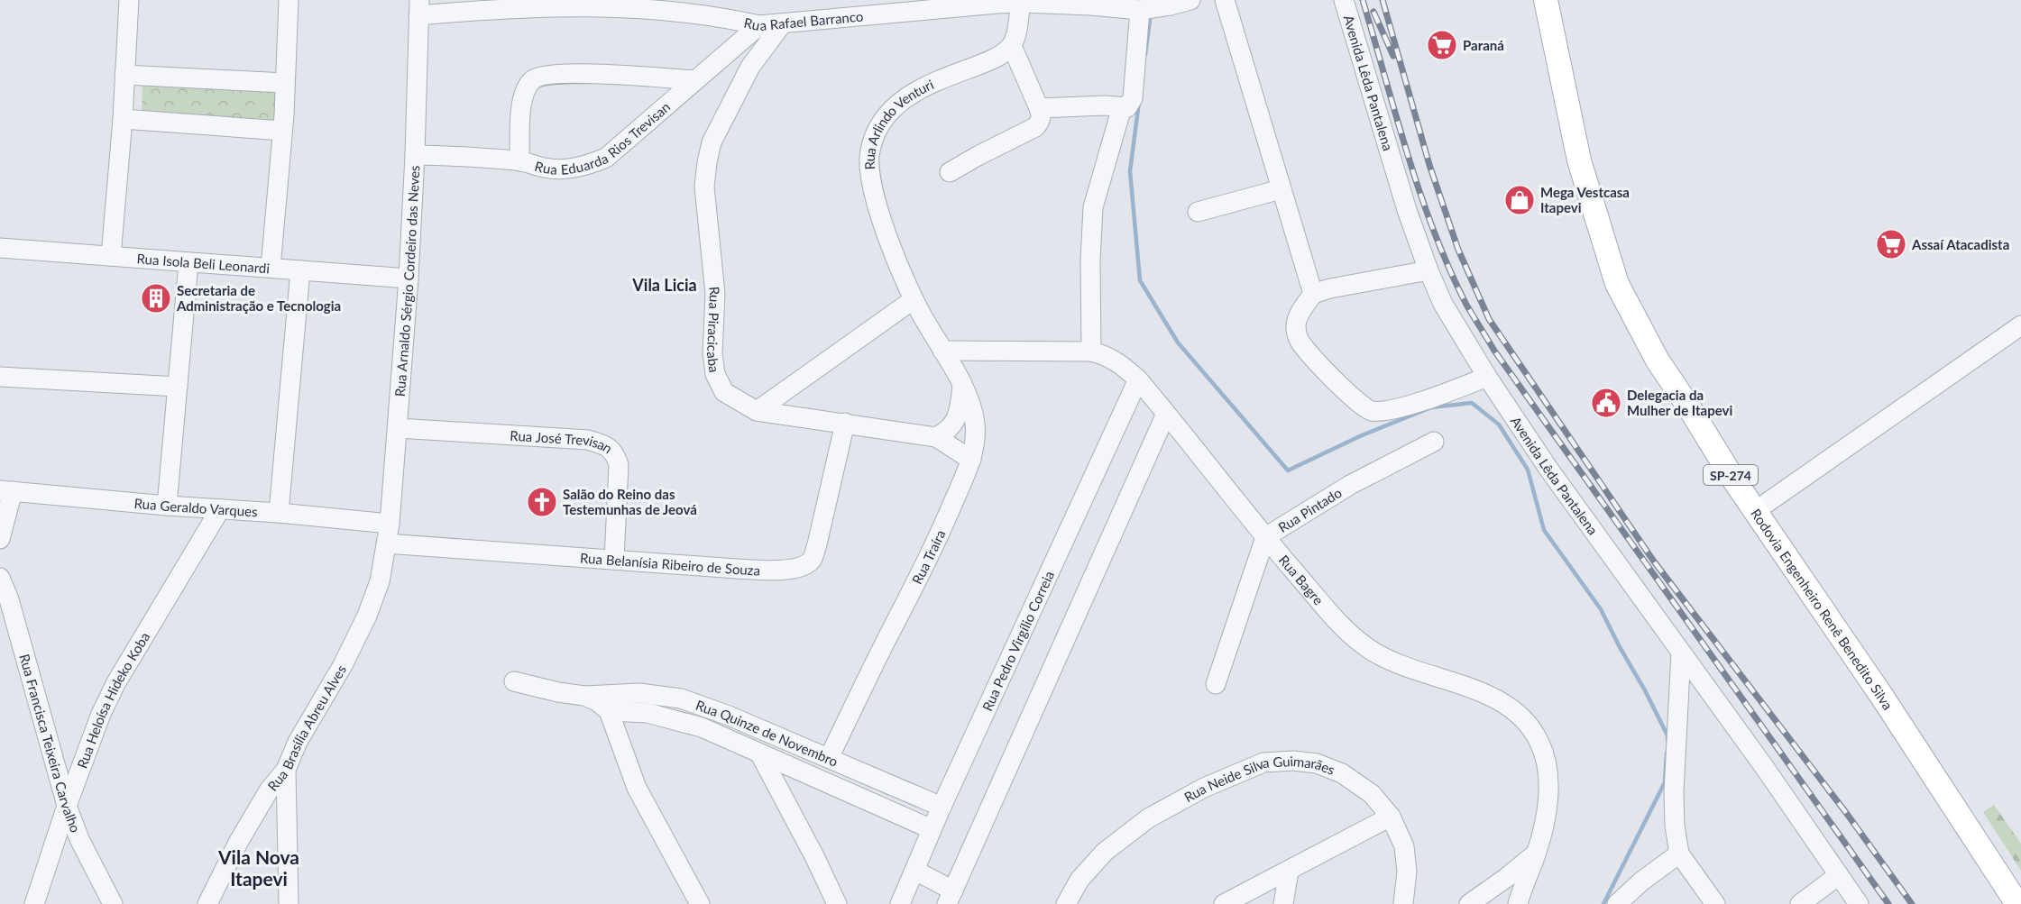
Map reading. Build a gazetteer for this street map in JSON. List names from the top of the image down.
{
  "streets": {
    "main road": ["SP-274", "Rodovia Engenheiro Renê Benedito Silva"],
    "street": [
      "Rua Rafael Barranco",
      "Avenida Lêda Pantalena",
      "Rua Arlindo Venturi",
      "Rua Eduarda Rios Trevisan",
      "Rua Isola Beli Leonardi",
      "Rua Arnaldo Sérgio Cordeiro das Neves",
      "Rua Piracicaba",
      "Rua José Trevisan",
      "Rua Geraldo Varques",
      "Rua Pintado",
      "Rua Traíra",
      "Rua Belanísia Ribeiro de Souza",
      "Rua Bagre",
      "Rua Pedro Virgílio Correia",
      "Rua Heloísa Hideko Koba",
      "Rua Brasília Abreu Alves",
      "Rua Quinze de Novembro",
      "Rua Francisca Teixeira Carvalho",
      "Rua Neide Silva Guimarães"
    ]
  },
  "crossings": [
    ["Rua Rafael Barranco", "Rua Eduarda Rios Trevisan"],
    ["Rua Rafael Barranco", "Rua Arnaldo Sérgio Cordeiro das Neves"],
    ["Rua Rafael Barranco", "Rua Piracicaba"],
    ["Rua Arlindo Venturi", "Rua Traíra"],
    ["Rua Arlindo Venturi", "Rua Bagre"],
    ["Rua Eduarda Rios Trevisan", "Rua Arnaldo Sérgio Cordeiro das Neves"],
    ["Rua Isola Beli Leonardi", "Rua Arnaldo Sérgio Cordeiro das Neves"],
    ["Rua Arnaldo Sérgio Cordeiro das Neves", "Rua José Trevisan"],
    ["Rua Arnaldo Sérgio Cordeiro das Neves", "Rua Geraldo Varques"],
    ["Rua Arnaldo Sérgio Cordeiro das Neves", "Rua Belanísia Ribeiro de Souza"],
    ["Rua Arnaldo Sérgio Cordeiro das Neves", "Rua Brasília Abreu Alves"],
    ["Rua Piracicaba", "Rua Traíra"],
    ["Rua Piracicaba", "Rua Belanísia Ribeiro de Souza"],
    ["Rua José Trevisan", "Rua Belanísia Ribeiro de Souza"],
    ["Rua Geraldo Varques", "Rua Heloísa Hideko Koba"],
    ["Rua Pintado", "Rua Bagre"],
    ["Rua Traíra", "Rua Bagre"],
    ["Rua Traíra", "Rua Quinze de Novembro"],
    ["Rua Belanísia Ribeiro de Souza", "Rua Brasília Abreu Alves"],
    ["Rua Bagre", "Rua Pedro Virgílio Correia"],
    ["Rua Pedro Virgílio Correia", "Rua Quinze de Novembro"],
    ["Rua Heloísa Hideko Koba", "Rua Francisca Teixeira Carvalho"]
  ],
  "districts": ["Vila Licia", "Vila Nova Itapevi"],
  "places": {
    "supermarket": ["Paraná", "Assaí Atacadista"],
    "shop": ["Mega Vestcasa Itapevi"],
    "building": ["Secretaria de Administração e Tecnologia"],
    "public building": ["Delegacia da Mulher de Itapevi"],
    "church": ["Salão do Reino das Testemunhas de Jeová"]
  }
}
